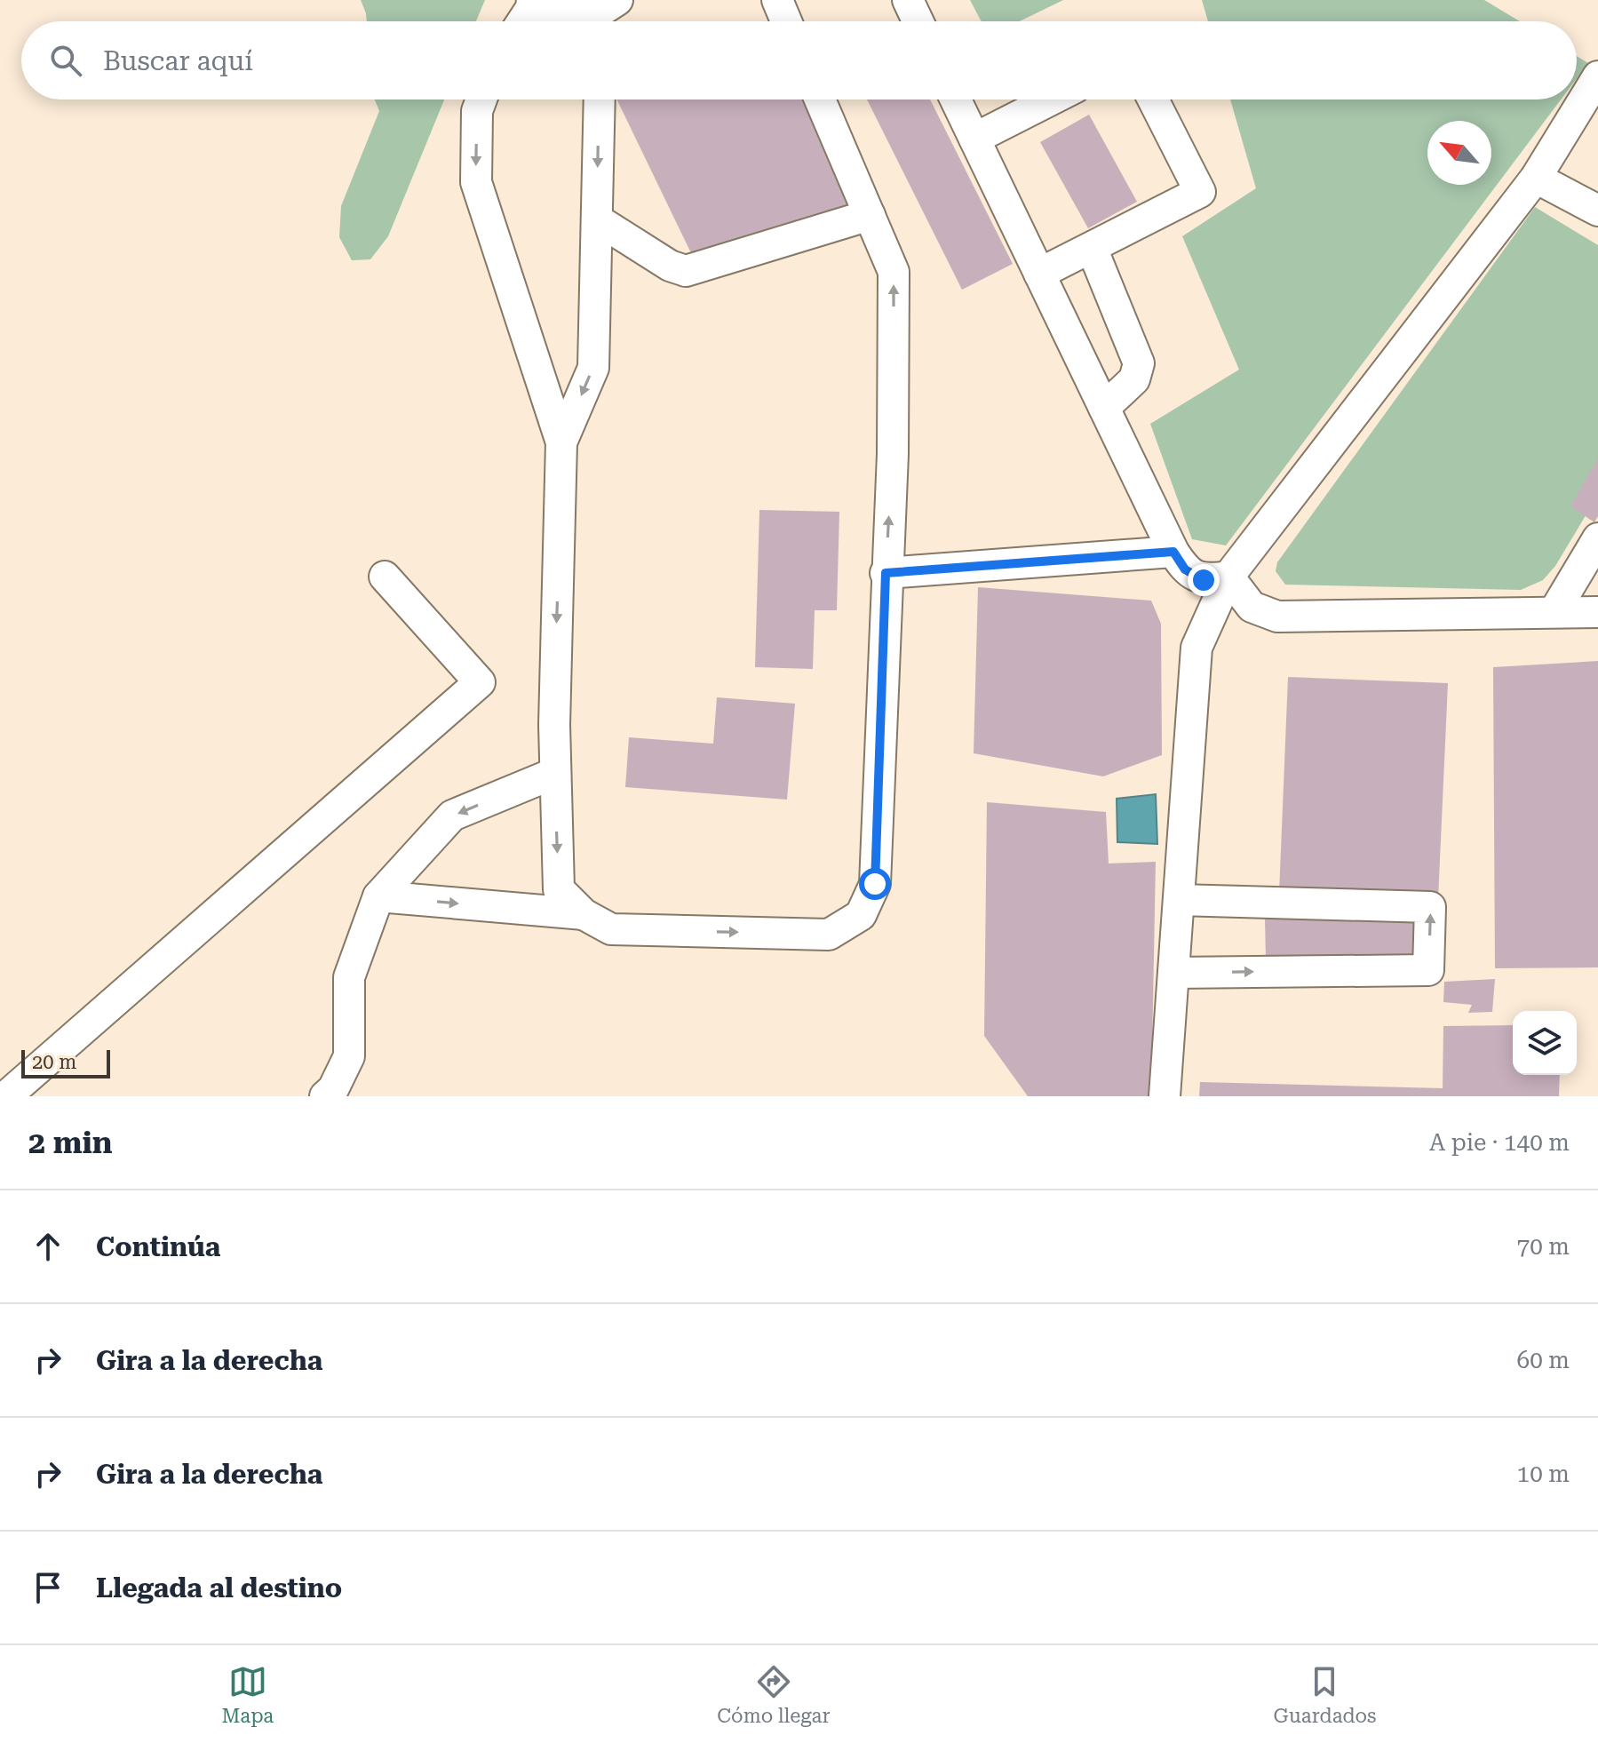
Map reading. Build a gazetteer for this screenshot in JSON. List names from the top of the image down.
{
  "scale_bar": "20 m",
  "north": "top left",
  "page": {
    "search": "Buscar aquí",
    "scale": "20 m",
    "heading": ["2 min", "A pie · 140 m"],
    "list": [
      ["Continúa", "70 m"],
      ["Gira a la derecha", "60 m"],
      ["Gira a la derecha", "10 m"],
      "Llegada al destino"
    ],
    "nav": ["Mapa", "Cómo llegar", "Guardados"]
  }
}
